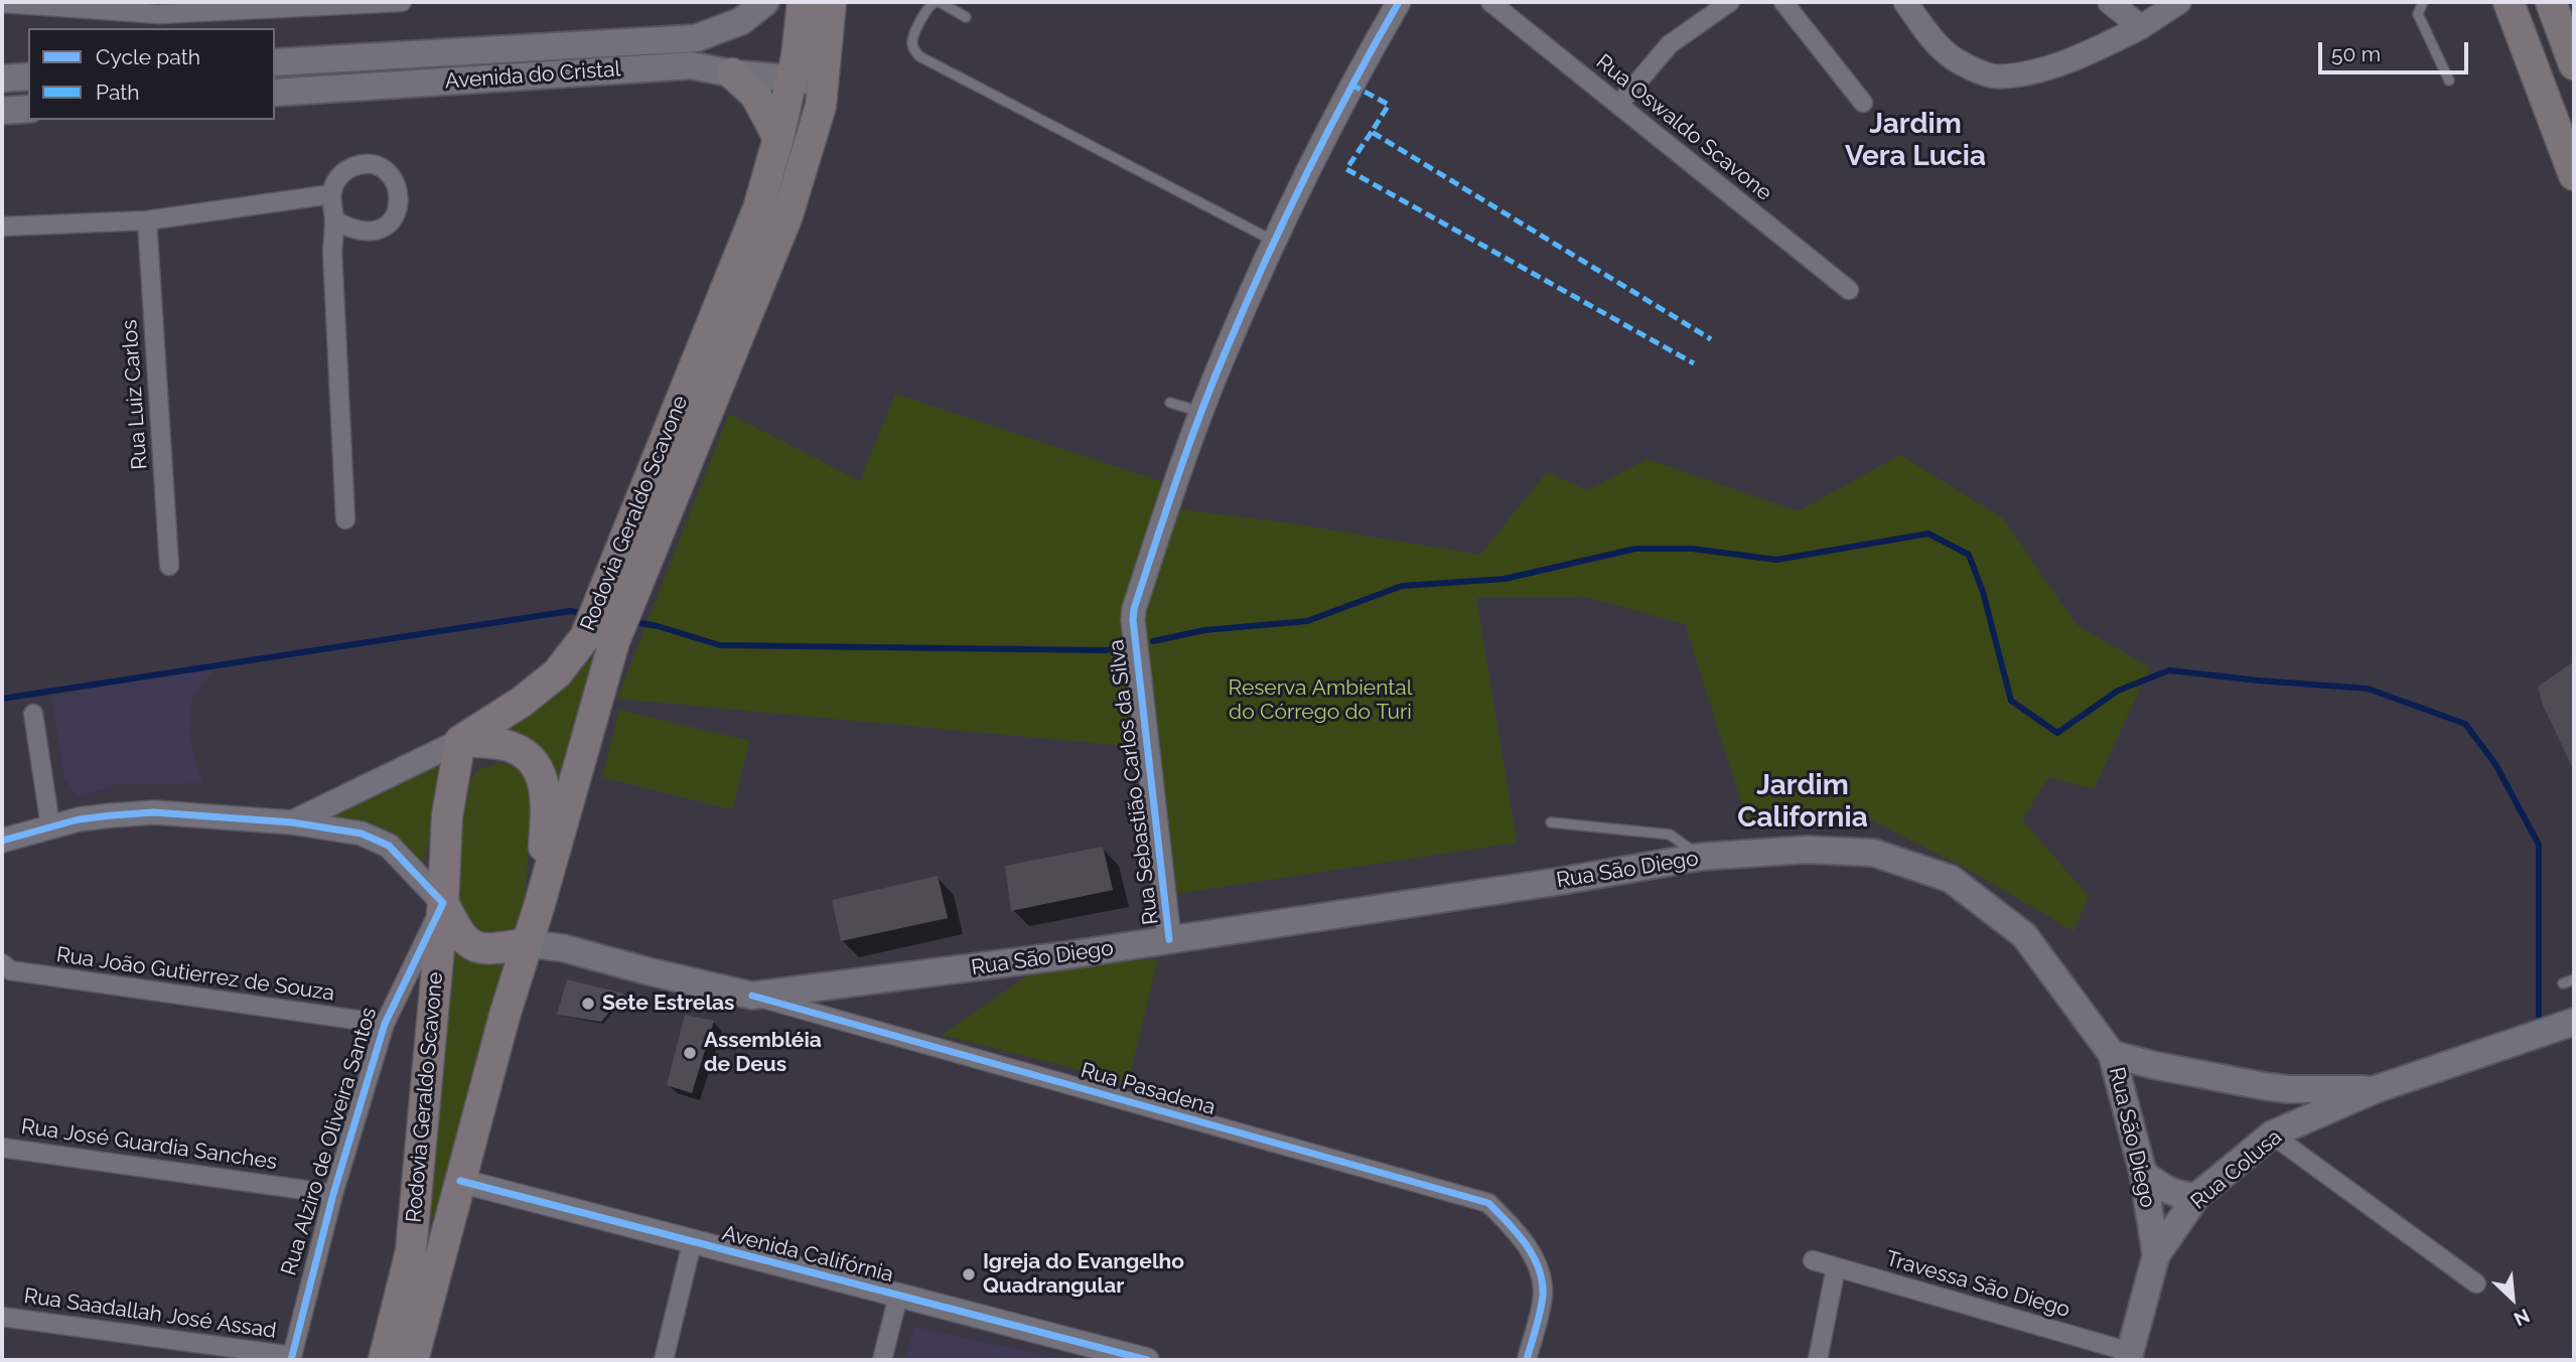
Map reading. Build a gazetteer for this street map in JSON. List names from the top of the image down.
{
  "streets": {
    "main road": [
      "Avenida do Cristal",
      "Rodovia Geraldo Scavone",
      "Rua São Diego",
      "Rua Pasadena",
      "Rua Colusa"
    ],
    "street": [
      "Rua Oswaldo Scavone",
      "Rua Luiz Carlos",
      "Rua Sebastião Carlos da Silva",
      "Rua João Gutierrez de Souza",
      "Rua Alziro de Oliveira Santos",
      "Rua José Guardia Sanches",
      "Avenida Califórnia",
      "Travessa São Diego",
      "Rua Saadallah José Assad"
    ]
  },
  "crossings": [
    ["Avenida do Cristal", "Rodovia Geraldo Scavone"],
    ["Rodovia Geraldo Scavone", "Rua Pasadena"],
    ["Rodovia Geraldo Scavone", "Rua Alziro de Oliveira Santos"],
    ["Rodovia Geraldo Scavone", "Avenida Califórnia"],
    ["Rua Sebastião Carlos da Silva", "Rua São Diego"],
    ["Rua São Diego", "Rua Pasadena"],
    ["Rua São Diego", "Rua Colusa"],
    ["Rua São Diego", "Travessa São Diego"],
    ["Rua João Gutierrez de Souza", "Rua Alziro de Oliveira Santos"],
    ["Rua Alziro de Oliveira Santos", "Rua José Guardia Sanches"],
    ["Rua Alziro de Oliveira Santos", "Rua Saadallah José Assad"]
  ],
  "districts": ["Jardim Vera Lucia", "Jardim California"],
  "parks": ["Reserva Ambiental do Córrego do Turi"],
  "places": ["Sete Estrelas", "Assembléia de Deus", "Igreja do Evangelho Quadrangular"],
  "legend": ["Cycle path", "Path"],
  "scale_bar": "50 m",
  "north": "bottom right"
}
